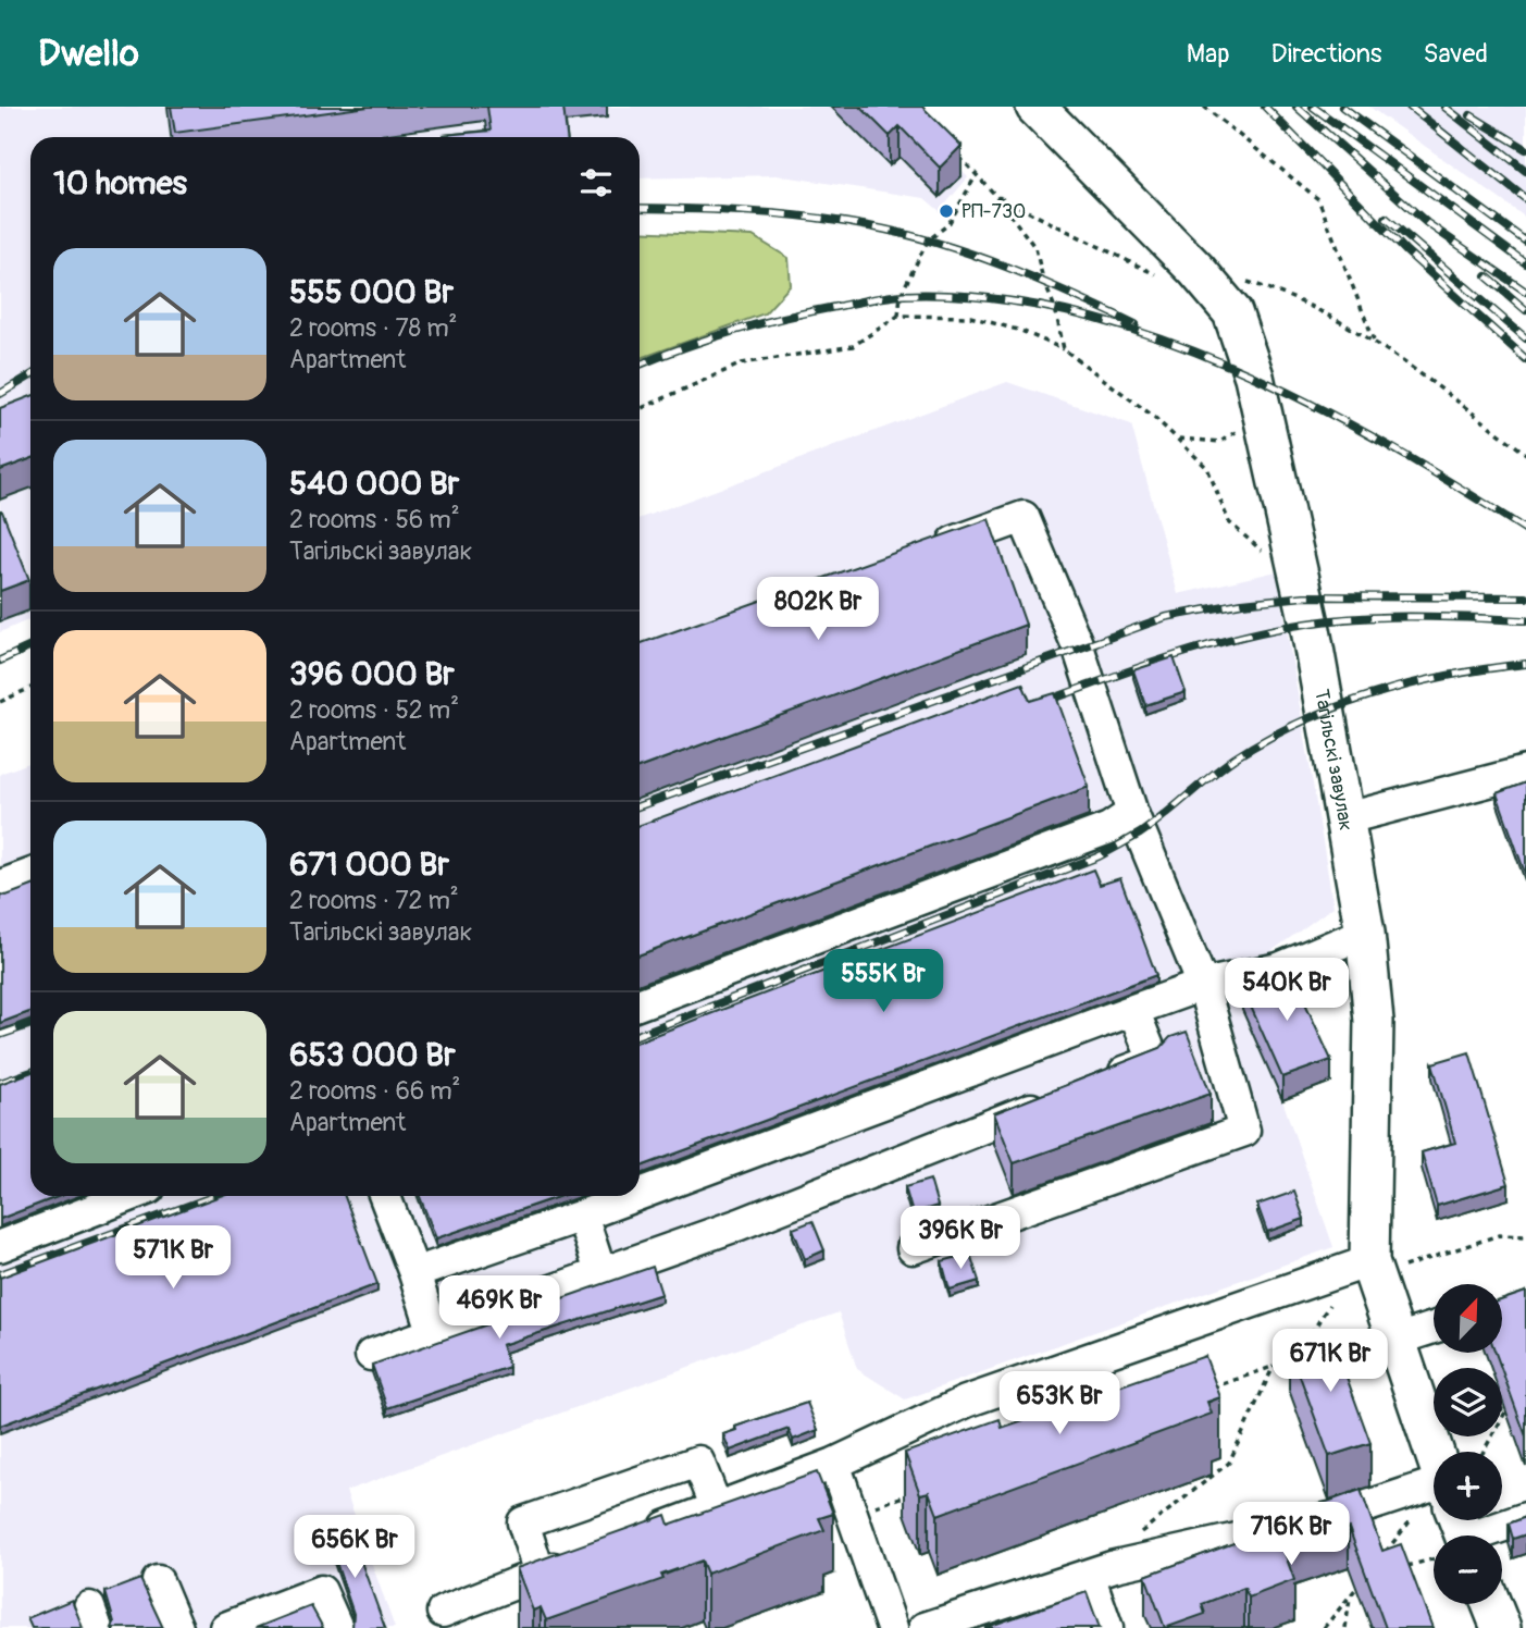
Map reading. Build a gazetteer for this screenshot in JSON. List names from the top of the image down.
{
  "streets": {
    "main road": ["Тагільскі завулак"]
  },
  "places": ["РП-730"],
  "north": "top right",
  "page": {
    "header": "Dwello",
    "nav": ["Map", "Directions", "Saved"],
    "heading": "10 homes",
    "list": [
      {
        "name": "555 000 Br",
        "note": "2 rooms · 78 m² · Apartment"
      },
      {
        "name": "540 000 Br",
        "note": "2 rooms · 56 m² · Тагільскі завулак"
      },
      {
        "name": "396 000 Br",
        "note": "2 rooms · 52 m² · Apartment"
      },
      {
        "name": "671 000 Br",
        "note": "2 rooms · 72 m² · Тагільскі завулак"
      },
      {
        "name": "653 000 Br",
        "note": "2 rooms · 66 m² · Apartment"
      }
    ],
    "price": [
      "802K Br",
      "555K Br",
      "540K Br",
      "396K Br",
      "571K Br",
      "469K Br",
      "671K Br",
      "653K Br",
      "716K Br",
      "656K Br"
    ],
    "map_buttons": ["+", "−"]
  }
}
